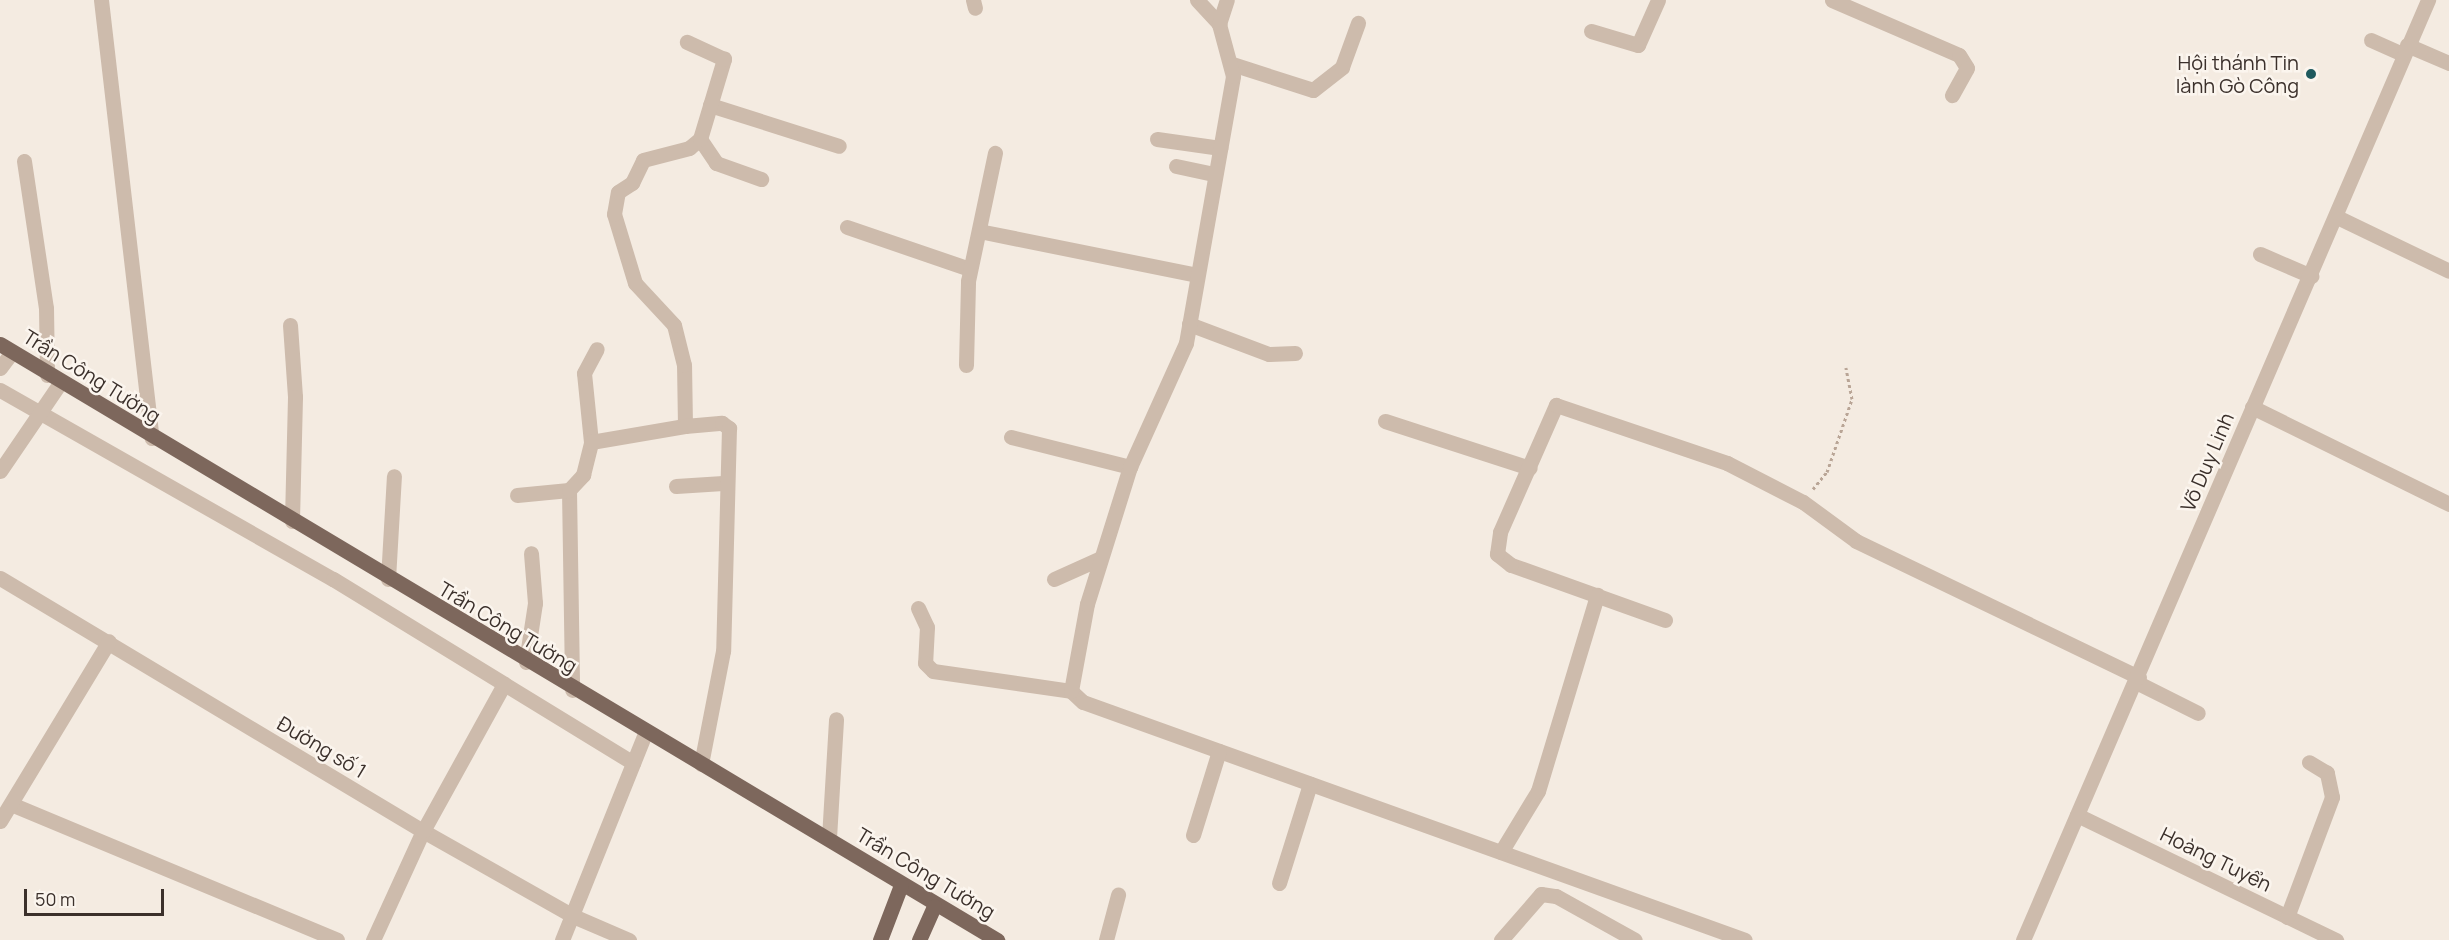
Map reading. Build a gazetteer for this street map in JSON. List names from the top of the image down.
{
  "streets": {
    "main road": ["Trần Công Tường"],
    "street": ["Võ Duy Linh", "Đường số 1", "Hoàng Tuyển"]
  },
  "crossings": [
    ["Võ Duy Linh", "Hoàng Tuyển"]
  ],
  "places": ["Hội thánh Tin lành Gò Công"],
  "scale_bar": "50 m"
}
